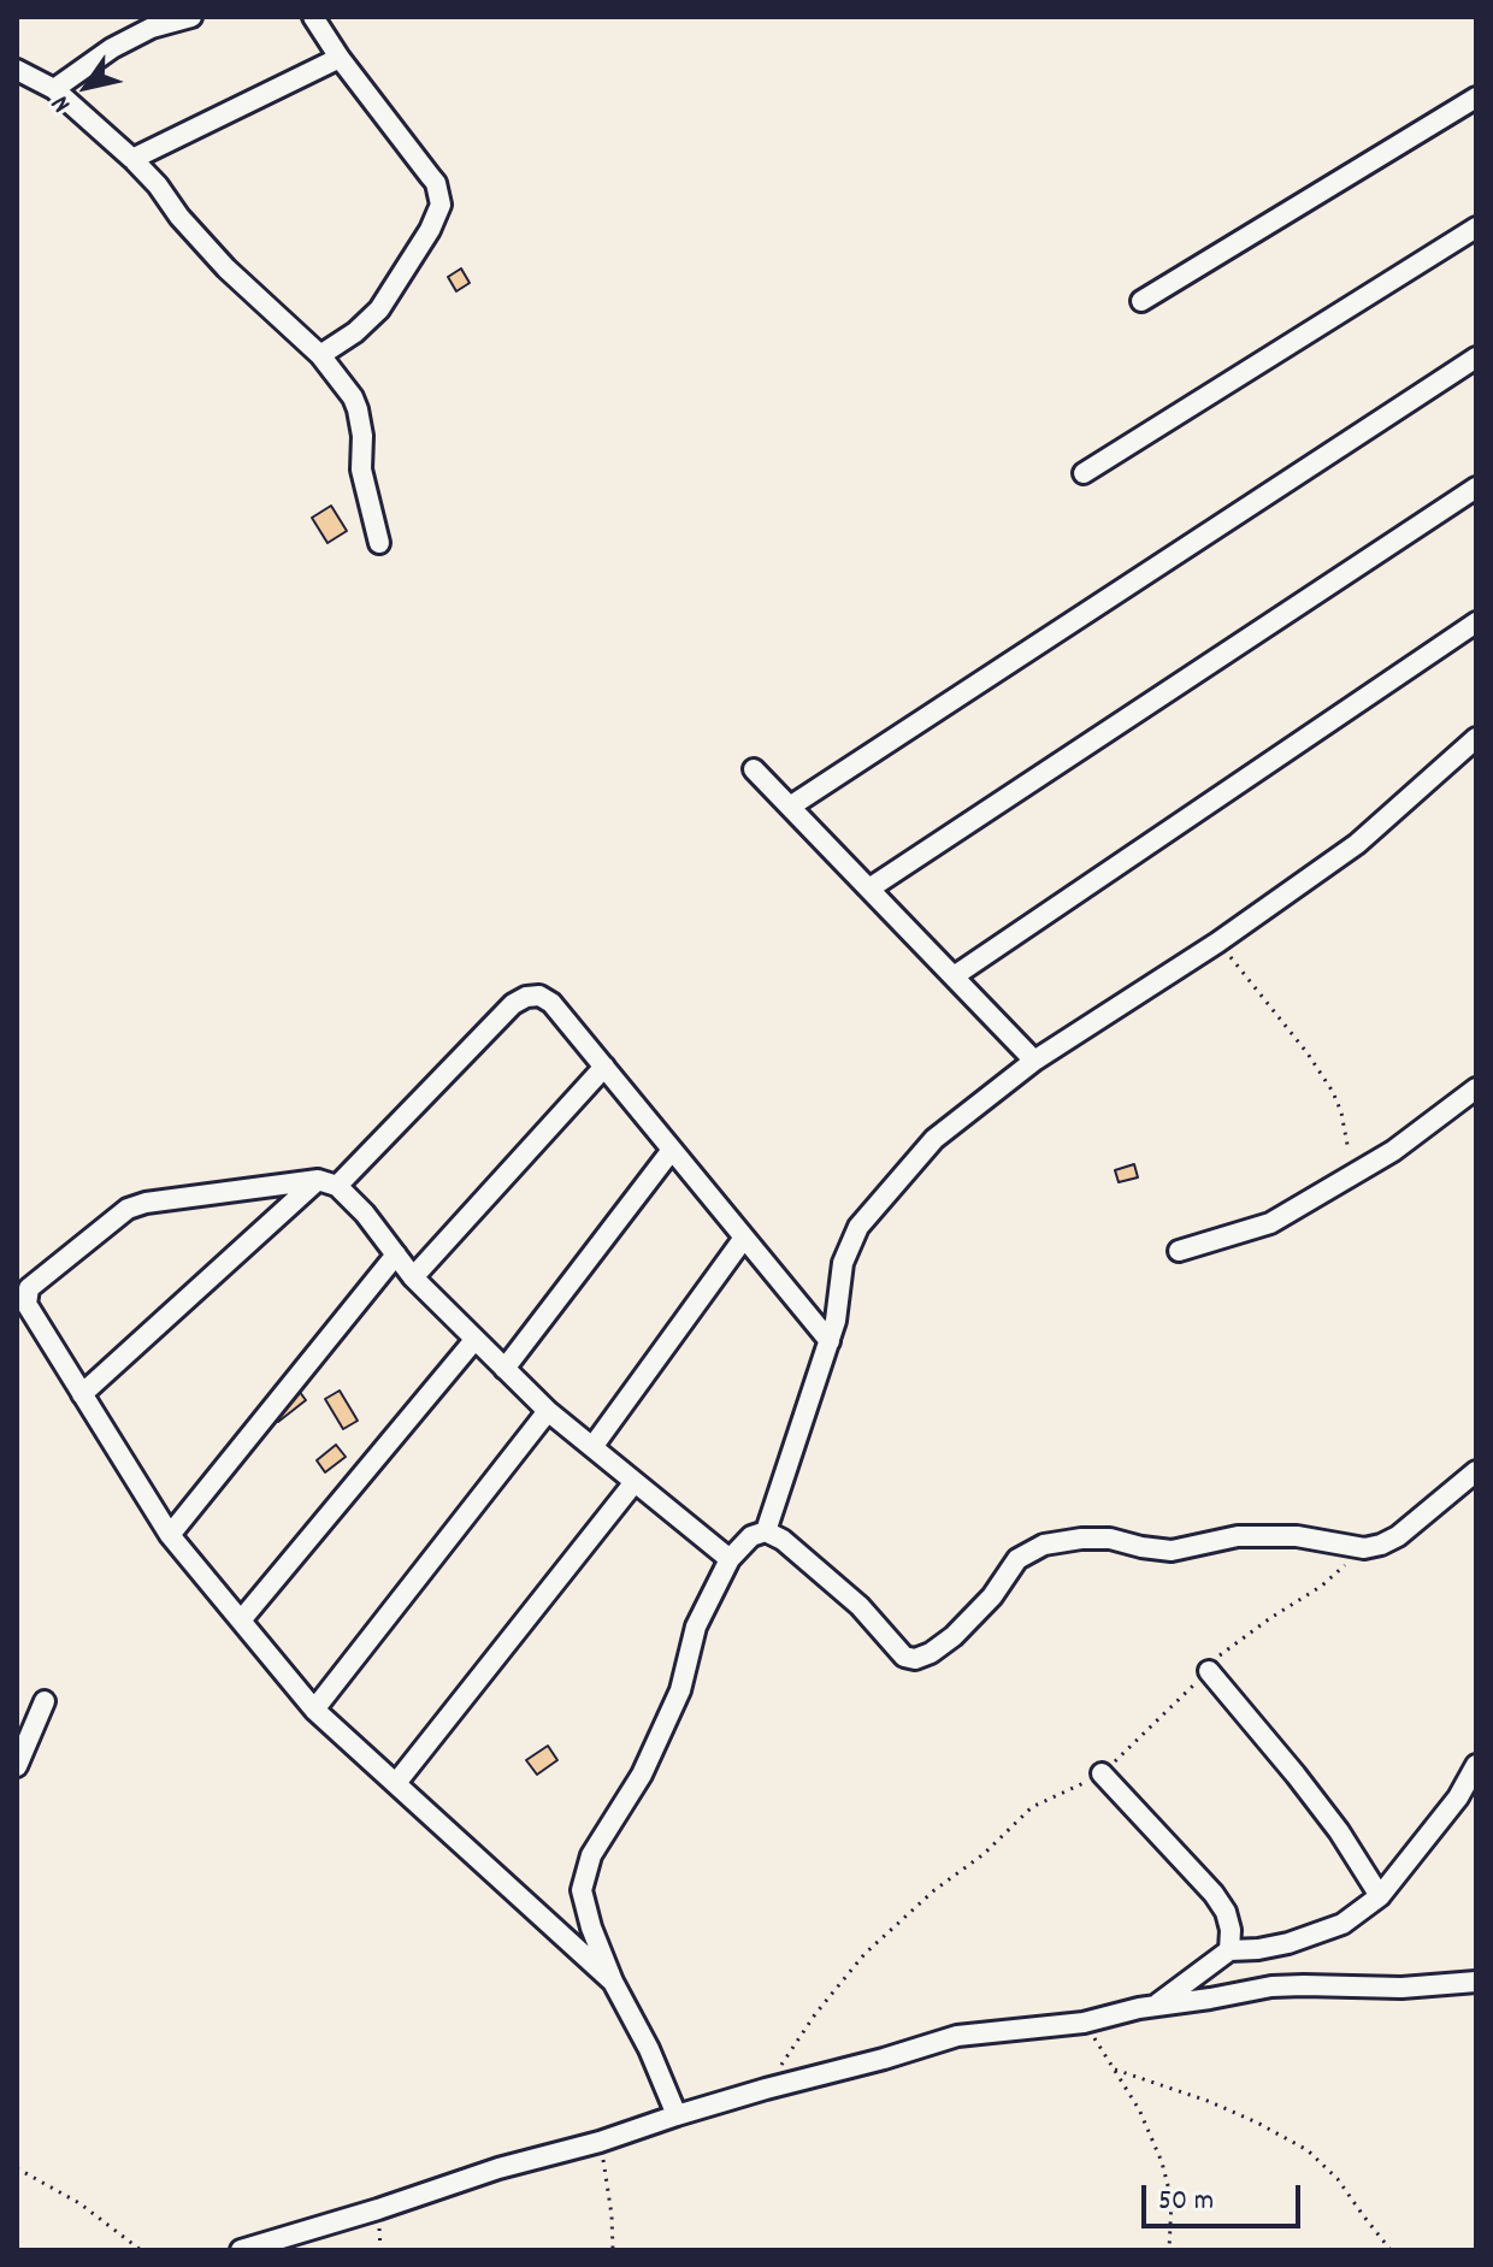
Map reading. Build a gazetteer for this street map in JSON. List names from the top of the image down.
{
  "scale_bar": "50 m",
  "north": "bottom left"
}
